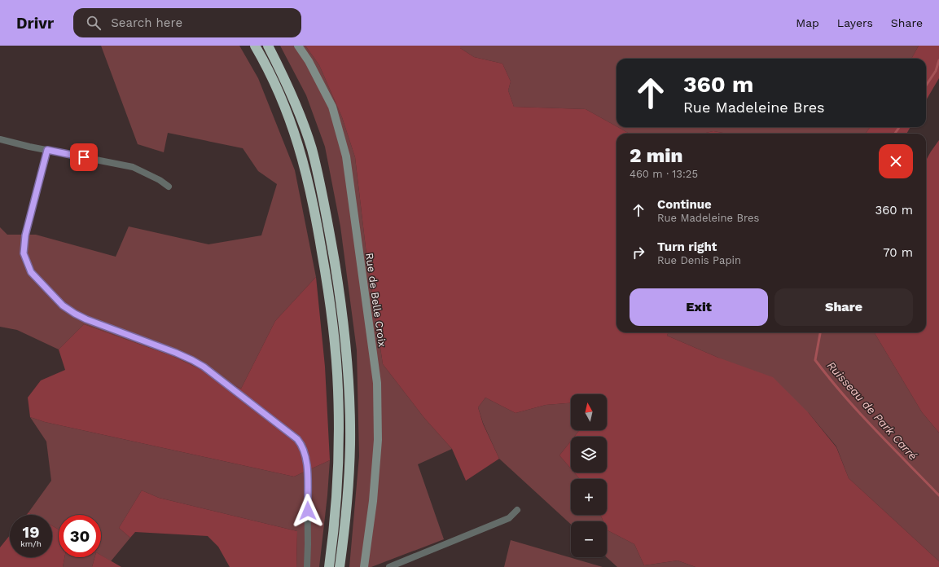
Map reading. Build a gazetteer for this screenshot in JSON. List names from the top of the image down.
{
  "streets": {
    "street": ["Rue de Belle Croix"]
  },
  "water": ["Ruisseau de Park Carré"],
  "north": "top",
  "page": {
    "header": "Drivr",
    "search": "Search here",
    "nav": ["Map", "Layers", "Share"],
    "turn": ["360 m", "Rue Madeleine Bres"],
    "heading": ["2 min", "460 m · 13:25"],
    "list": [
      {
        "name": "Continue",
        "note": "Rue Madeleine Bres",
        "value": "360 m"
      },
      {
        "name": "Turn right",
        "note": "Rue Denis Papin",
        "value": "70 m"
      }
    ],
    "buttons": ["Exit", "Share"],
    "map_buttons": ["+", "−"],
    "speed": "19 km/h",
    "limit": "30"
  }
}
